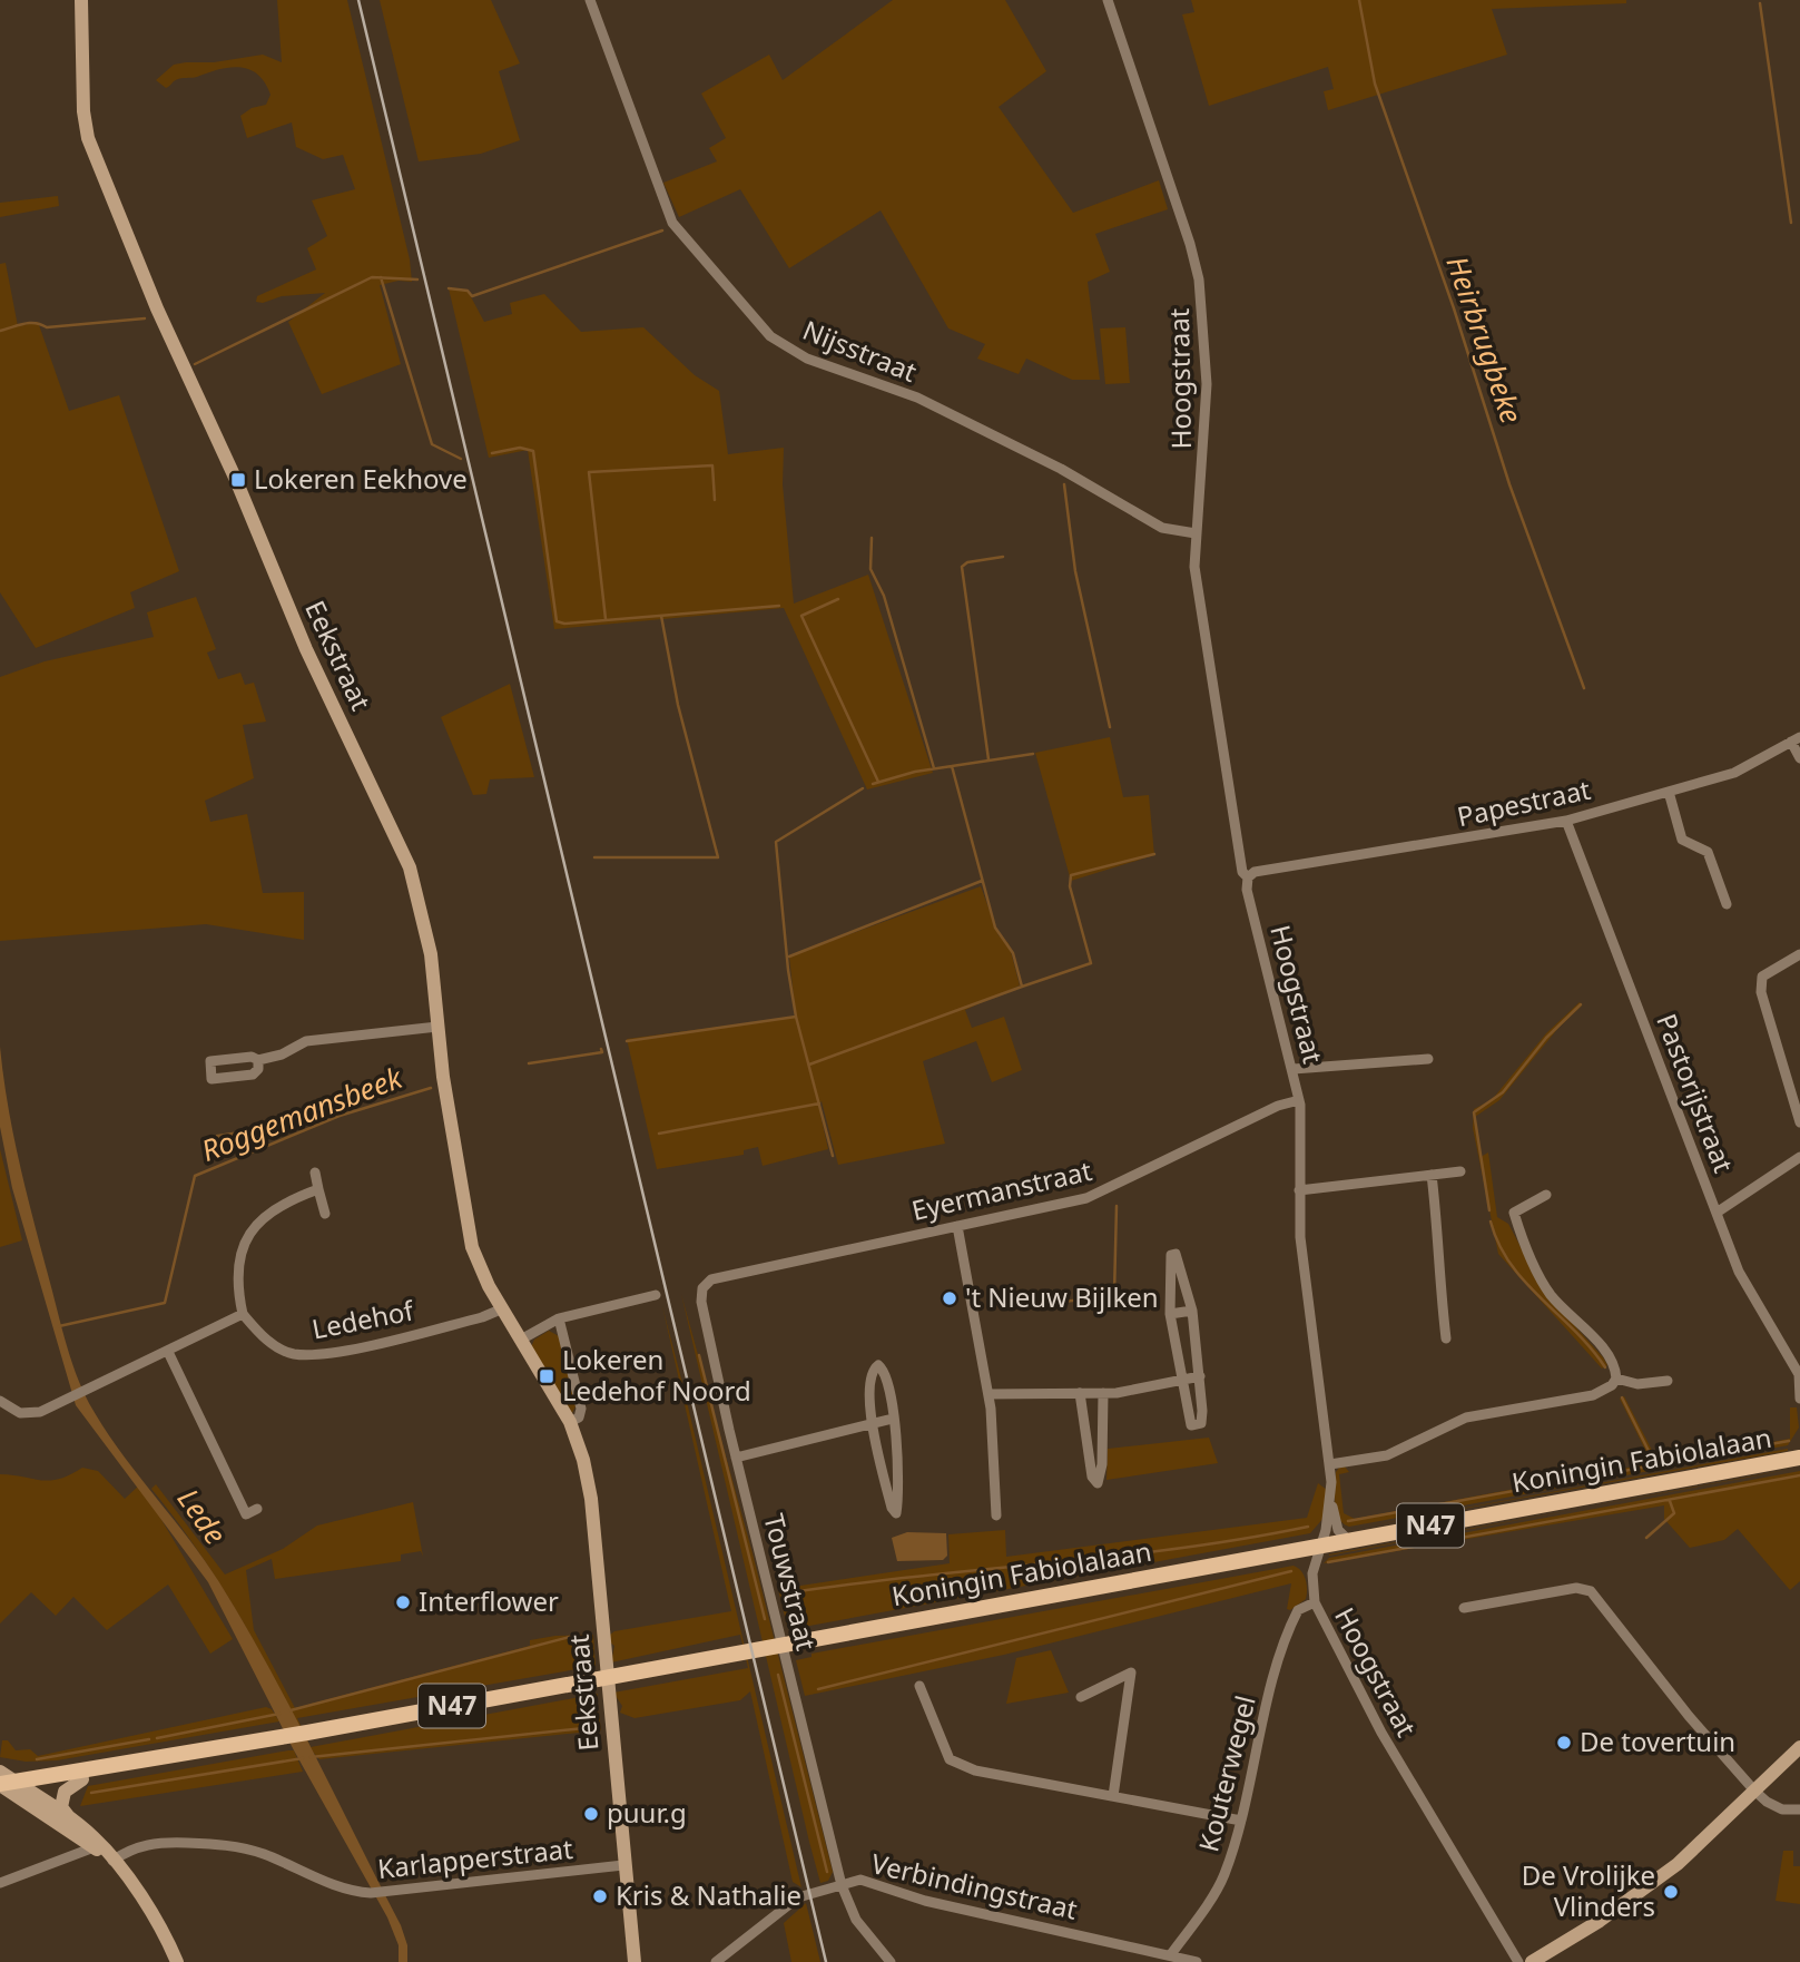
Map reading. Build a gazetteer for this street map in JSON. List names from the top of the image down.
{
  "streets": {
    "main road": ["Koningin Fabiolalaan", "N47"],
    "street": [
      "Nijsstraat",
      "Hoogstraat",
      "Eekstraat",
      "Papestraat",
      "Pastorijstraat",
      "Eyermanstraat",
      "Ledehof",
      "Touwstraat",
      "Kouterwegel",
      "Karlapperstraat",
      "Verbindingstraat"
    ]
  },
  "crossings": [
    ["Nijsstraat", "Hoogstraat"],
    ["Hoogstraat", "Papestraat"],
    ["Hoogstraat", "Eyermanstraat"],
    ["Hoogstraat", "Koningin Fabiolalaan"],
    ["Hoogstraat", "Kouterwegel"],
    ["Eekstraat", "Ledehof"],
    ["Eekstraat", "Karlapperstraat"],
    ["Papestraat", "Pastorijstraat"],
    ["Eyermanstraat", "Touwstraat"],
    ["Touwstraat", "Verbindingstraat"],
    ["Kouterwegel", "Verbindingstraat"]
  ],
  "water": ["Heirbrugbeke", "Roggemansbeek", "Lede"],
  "places": {
    "transit": ["Lokeren Eekhove", "Lokeren Ledehof Noord"],
    "other": [
      "'t Nieuw Bijlken",
      "Interflower",
      "De tovertuin",
      "puur.g",
      "De Vrolijke Vlinders",
      "Kris & Nathalie"
    ]
  }
}
